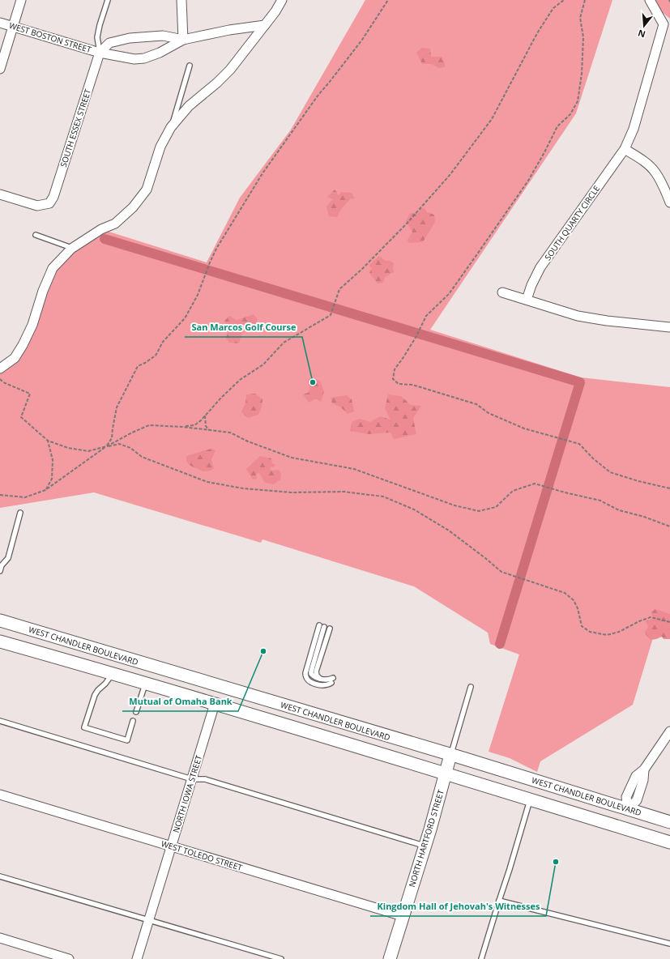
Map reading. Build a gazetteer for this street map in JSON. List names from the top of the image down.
{
  "streets": {
    "main road": ["WEST CHANDLER BOULEVARD", "NORTH HARTFORD STREET"],
    "street": [
      "WEST BOSTON STREET",
      "SOUTH ESSEX STREET",
      "SOUTH QUARTY CIRCLE",
      "NORTH IOWA STREET",
      "WEST TOLEDO STREET"
    ]
  },
  "crossings": [
    ["WEST BOSTON STREET", "SOUTH ESSEX STREET"],
    ["WEST CHANDLER BOULEVARD", "NORTH HARTFORD STREET"],
    ["NORTH IOWA STREET", "WEST TOLEDO STREET"],
    ["NORTH HARTFORD STREET", "WEST TOLEDO STREET"]
  ],
  "places": ["San Marcos Golf Course", "Mutual of Omaha Bank", "Kingdom Hall of Jehovah's Witnesses"],
  "north": "bottom"
}
